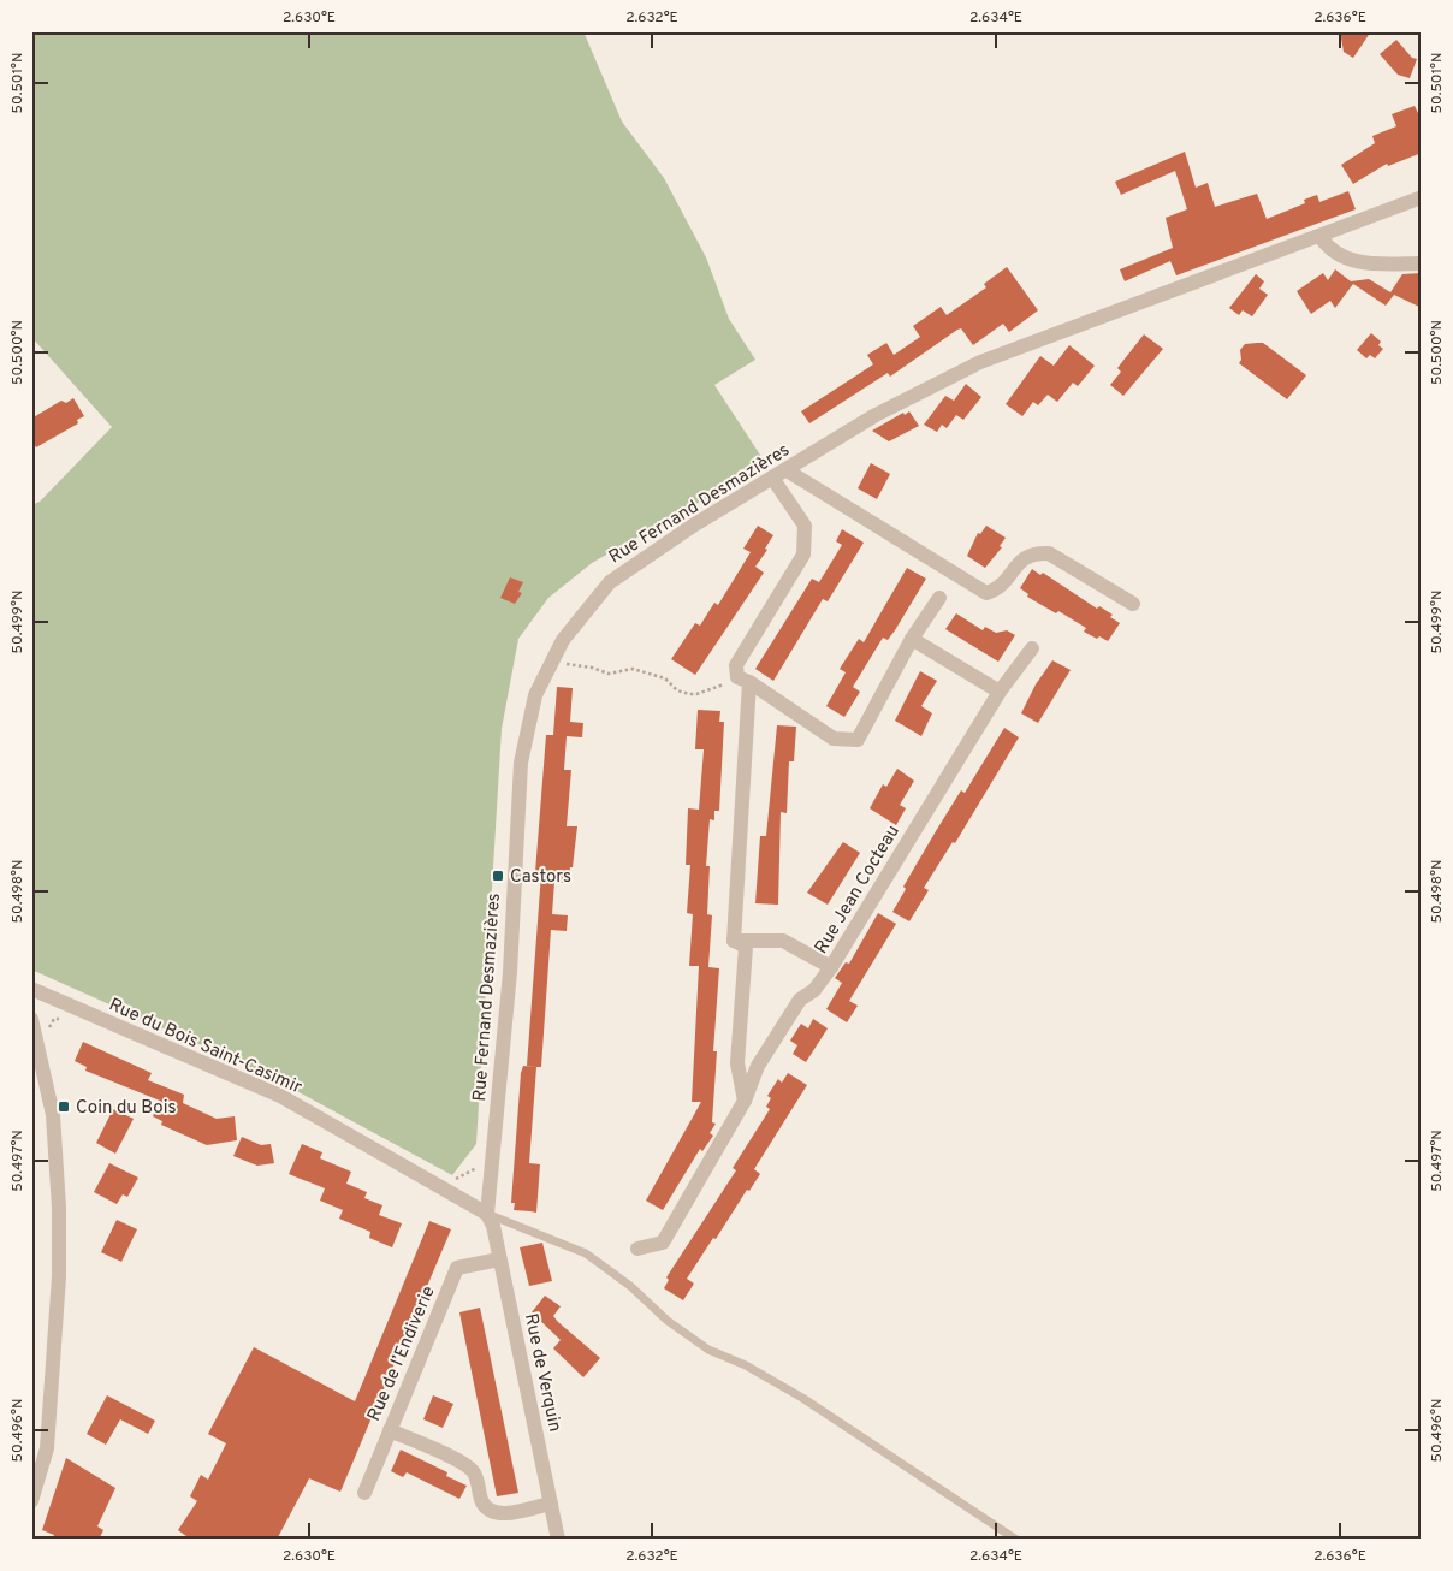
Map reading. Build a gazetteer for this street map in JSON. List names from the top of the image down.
{
  "streets": {
    "street": [
      "Rue Fernand Desmazières",
      "Rue Jean Cocteau",
      "Rue du Bois Saint-Casimir",
      "Rue de l’Endiverie",
      "Rue de Verquin"
    ]
  },
  "crossings": [
    ["Rue Fernand Desmazières", "Rue du Bois Saint-Casimir"],
    ["Rue Fernand Desmazières", "Rue de Verquin"],
    ["Rue du Bois Saint-Casimir", "Rue de Verquin"],
    ["Rue de l’Endiverie", "Rue de Verquin"]
  ],
  "places": {
    "transit": ["Castors", "Coin du Bois"]
  },
  "coordinates": [
    "2.630°E",
    "2.632°E",
    "2.634°E",
    "2.636°E",
    "50.501°N",
    "50.500°N",
    "50.499°N",
    "50.498°N",
    "50.497°N",
    "50.496°N"
  ]
}
